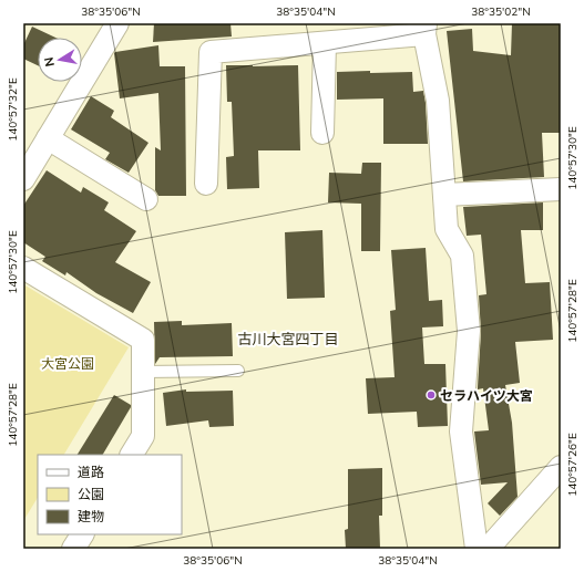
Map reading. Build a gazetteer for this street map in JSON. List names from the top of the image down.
{
  "districts": ["古川大宮四丁目"],
  "parks": ["大宮公園"],
  "places": ["セラハイツ大宮"],
  "legend": ["道路", "公園", "建物"],
  "north": "left",
  "coordinates": [
    "38°35'06\"N",
    "38°35'04\"N",
    "38°35'02\"N",
    "140°57'32\"E",
    "140°57'30\"E",
    "140°57'28\"E",
    "140°57'26\"E"
  ]
}
